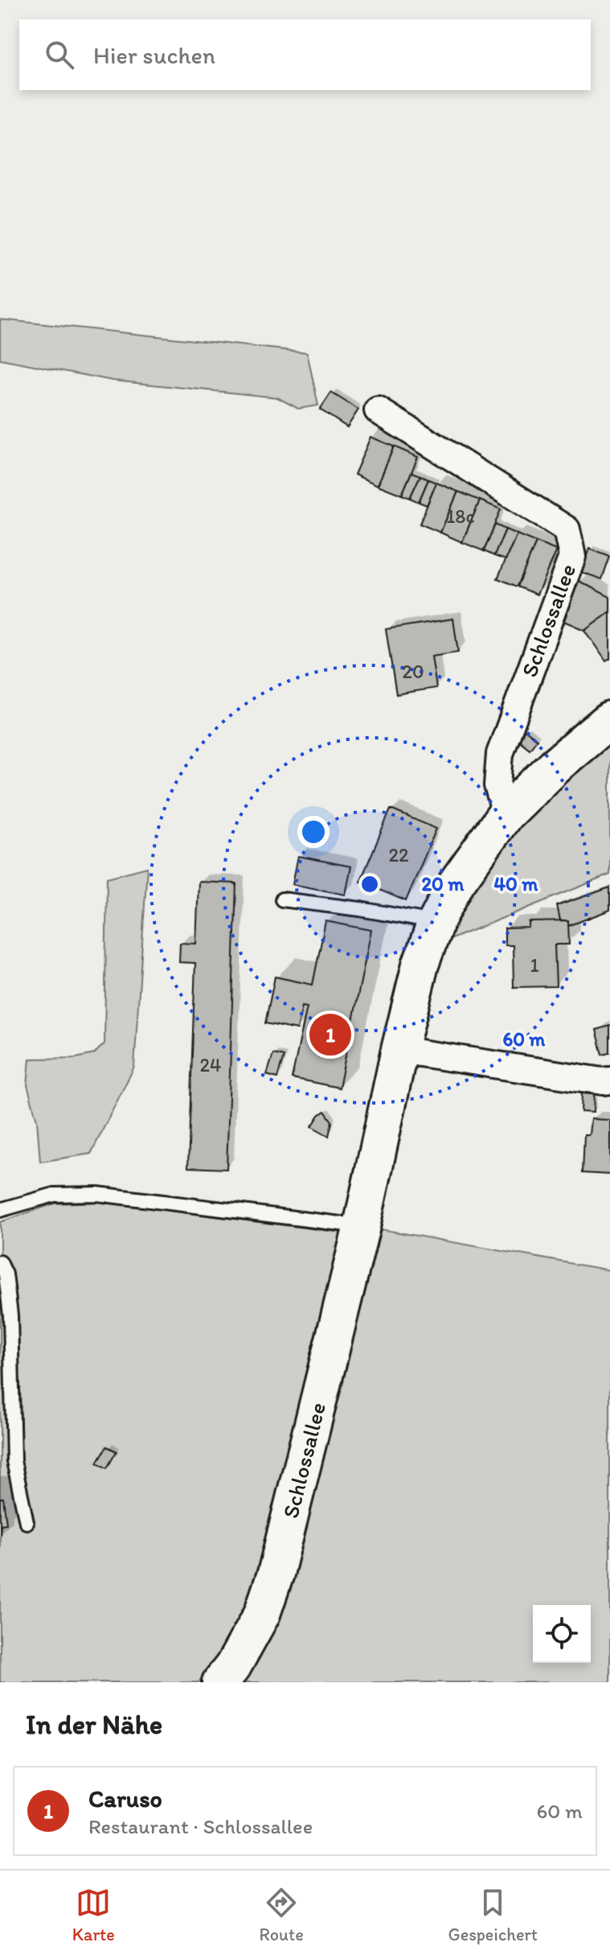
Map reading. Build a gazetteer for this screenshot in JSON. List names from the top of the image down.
{
  "streets": {
    "main road": ["Schlossallee"]
  },
  "house_numbers": [
    "18c",
    "20",
    "22",
    "1",
    "24"
  ],
  "page": {
    "search": "Hier suchen",
    "pins": "1",
    "heading": "In der Nähe",
    "list": [
      {
        "mark": "1",
        "name": "Caruso",
        "note": "Restaurant · Schlossallee",
        "value": "60 m"
      }
    ],
    "nav": ["Karte", "Route", "Gespeichert"]
  },
  "rings": ["20 m", "40 m", "60 m"]
}
